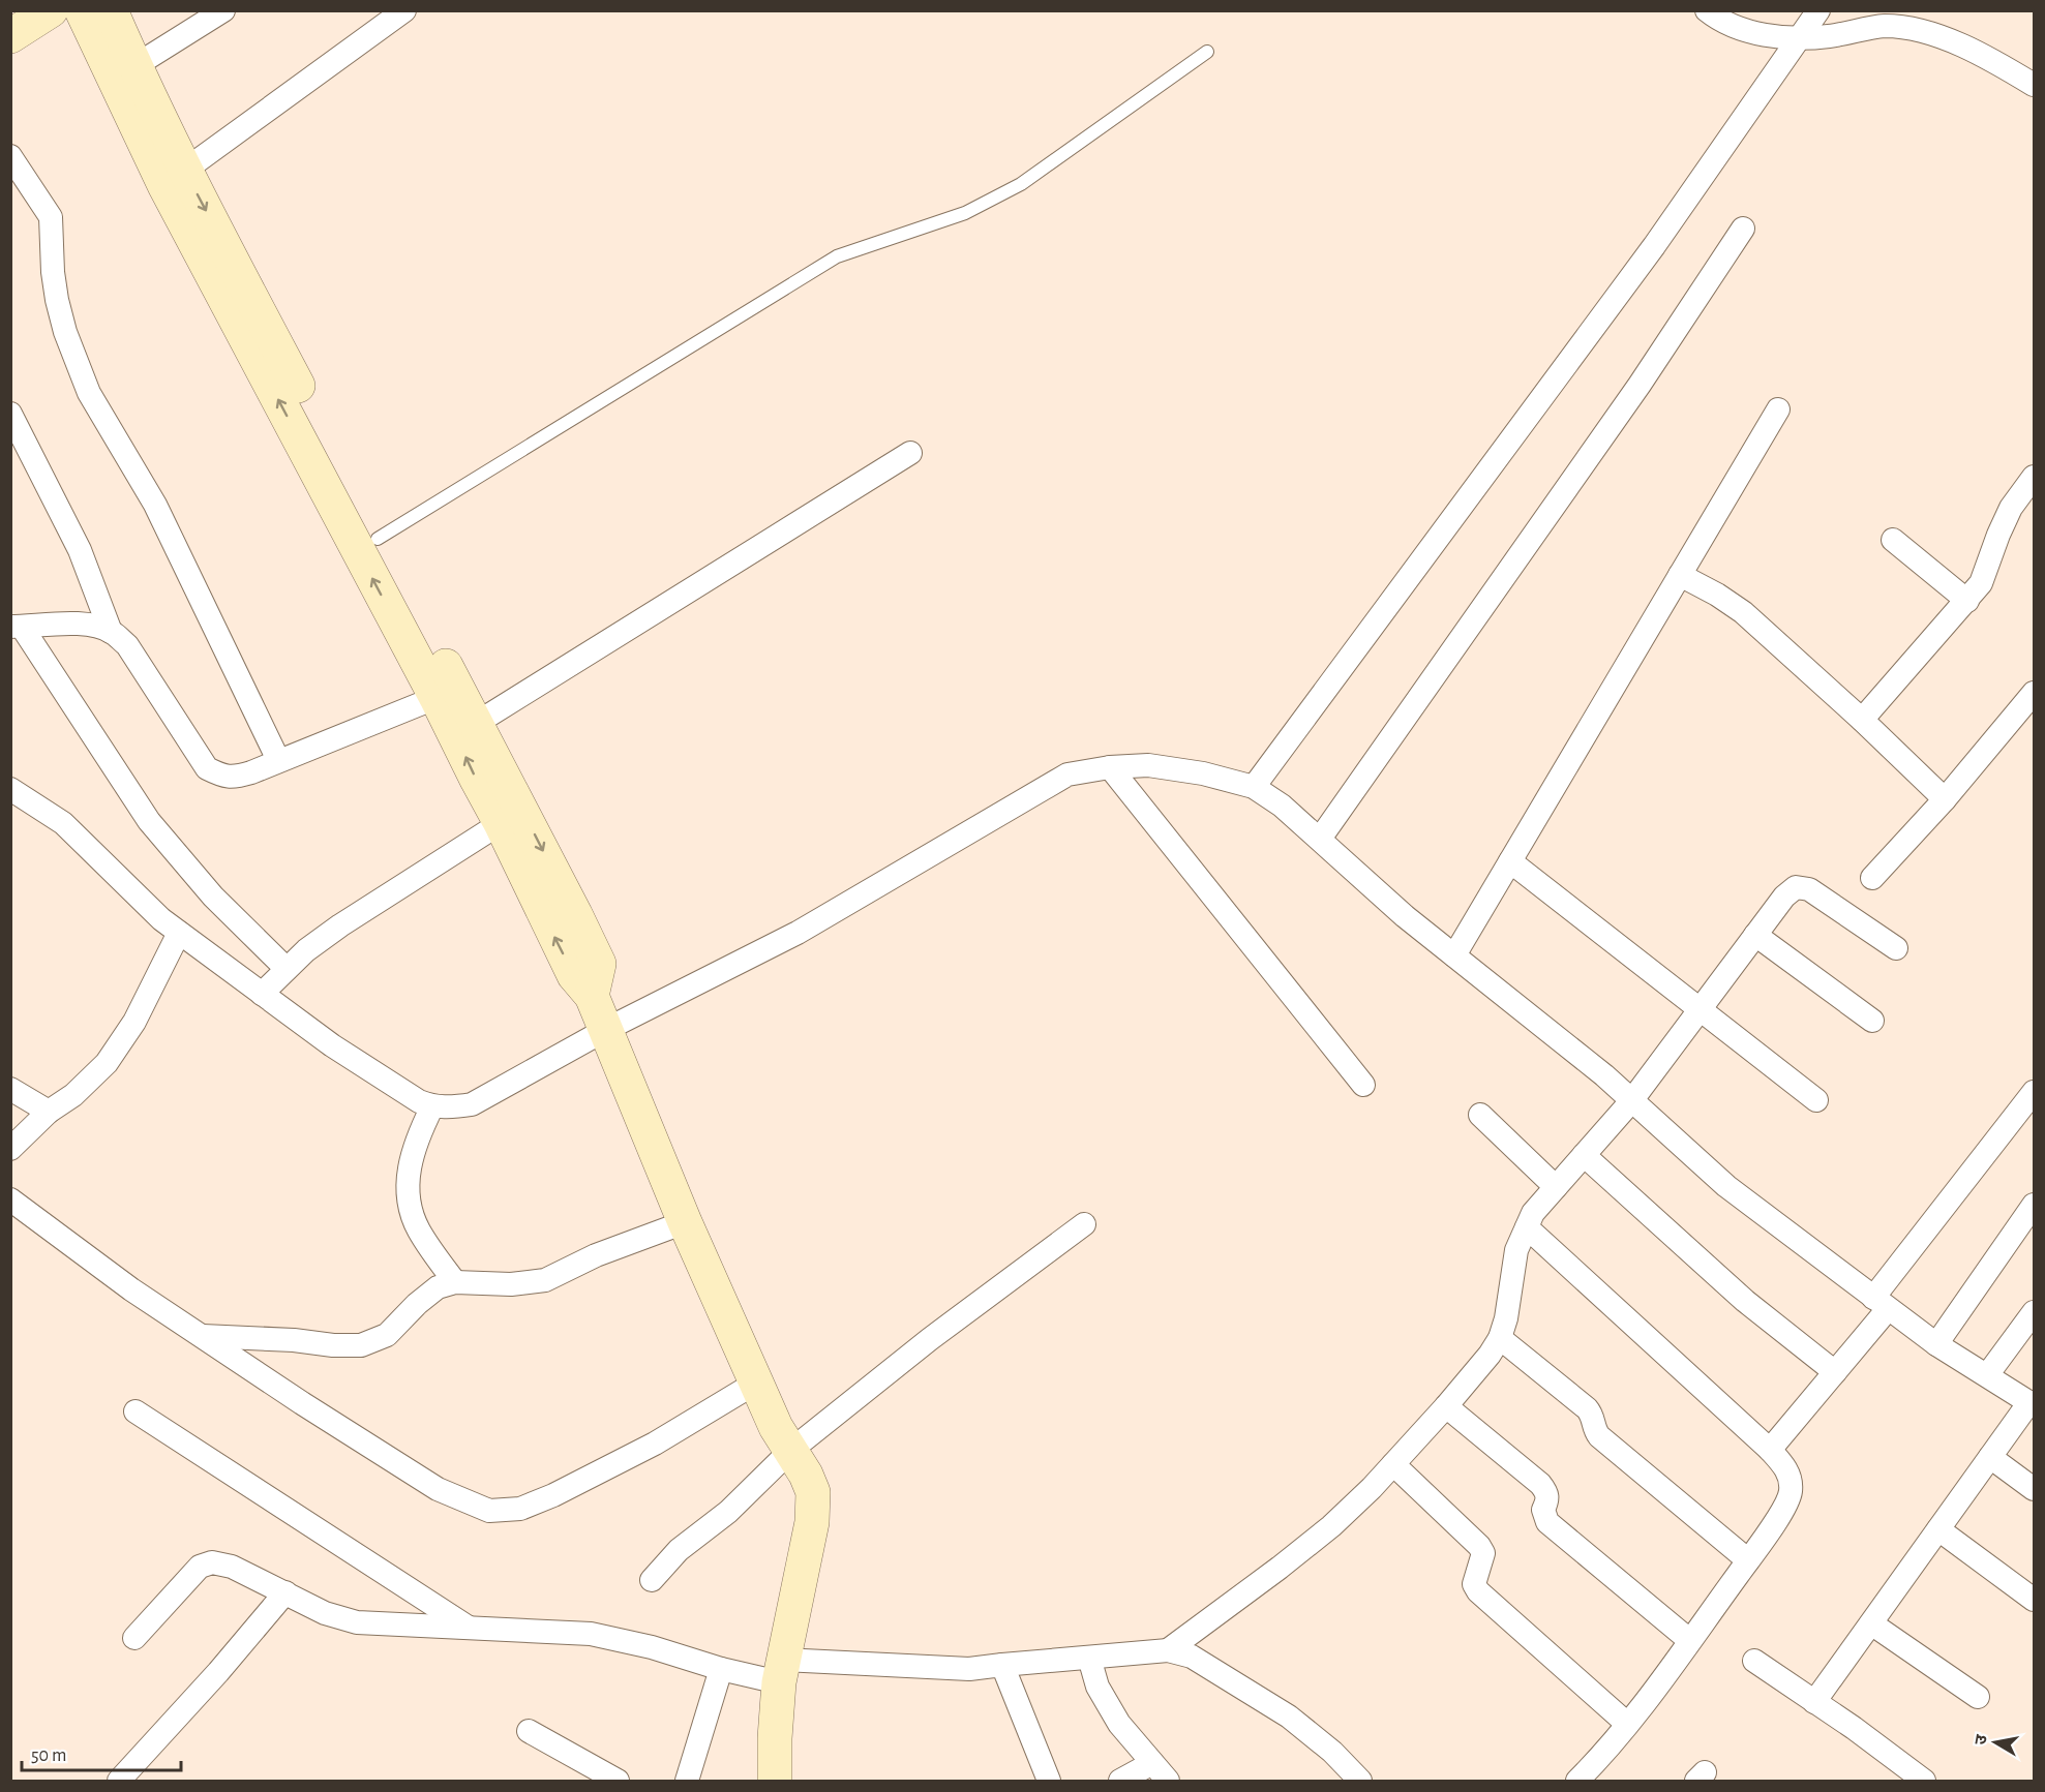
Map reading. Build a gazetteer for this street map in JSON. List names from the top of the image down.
{
  "scale_bar": "50 m",
  "north": "left"
}
